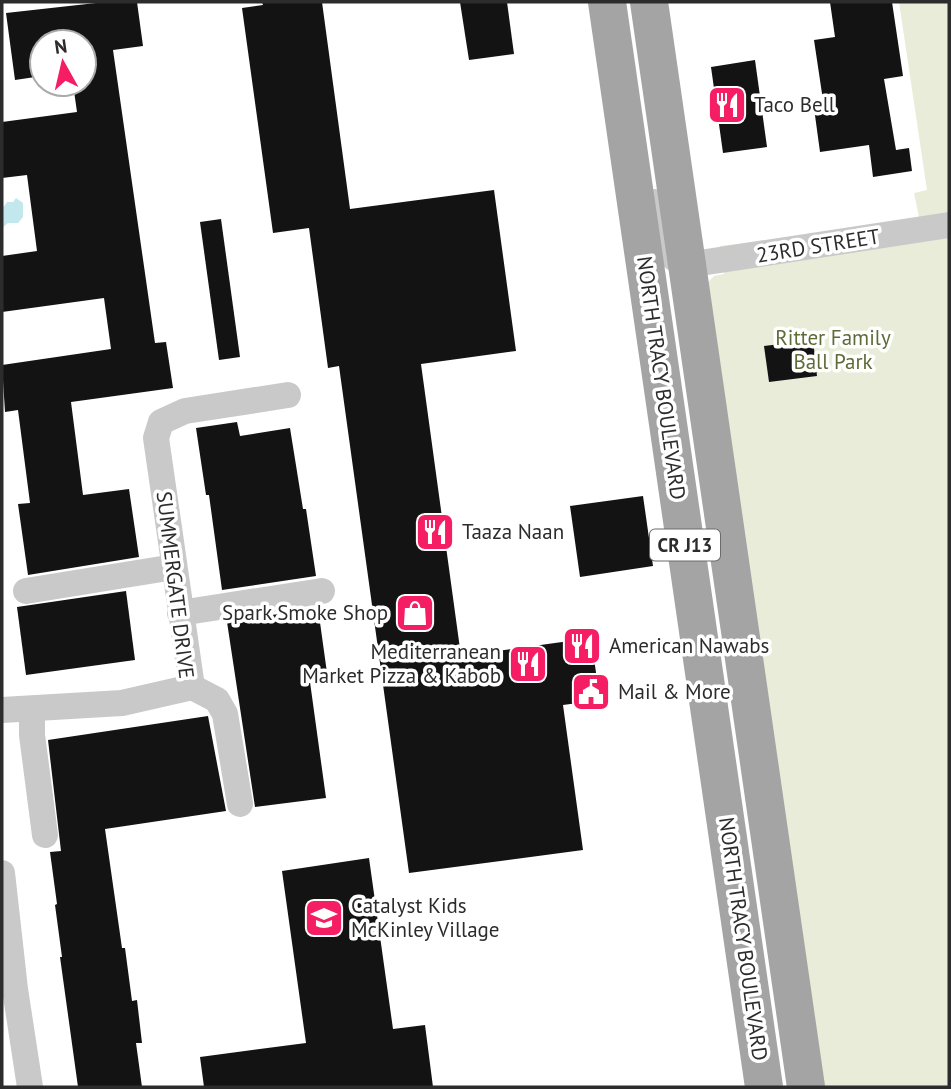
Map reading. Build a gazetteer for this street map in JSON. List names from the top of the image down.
{
  "streets": {
    "main road": ["NORTH TRACY BOULEVARD", "CR J13"],
    "street": ["23RD STREET", "SUMMERGATE DRIVE"]
  },
  "crossings": [
    ["23RD STREET", "NORTH TRACY BOULEVARD"]
  ],
  "parks": ["Ritter Family Ball Park"],
  "places": {
    "restaurant": [
      "Taco Bell",
      "Taaza Naan",
      "American Nawabs",
      "Mediterranean Market Pizza & Kabob"
    ],
    "shop": ["Spark Smoke Shop"],
    "public building": ["Mail & More"],
    "school or university": ["Catalyst Kids McKinley Village"]
  },
  "north": "top"
}
